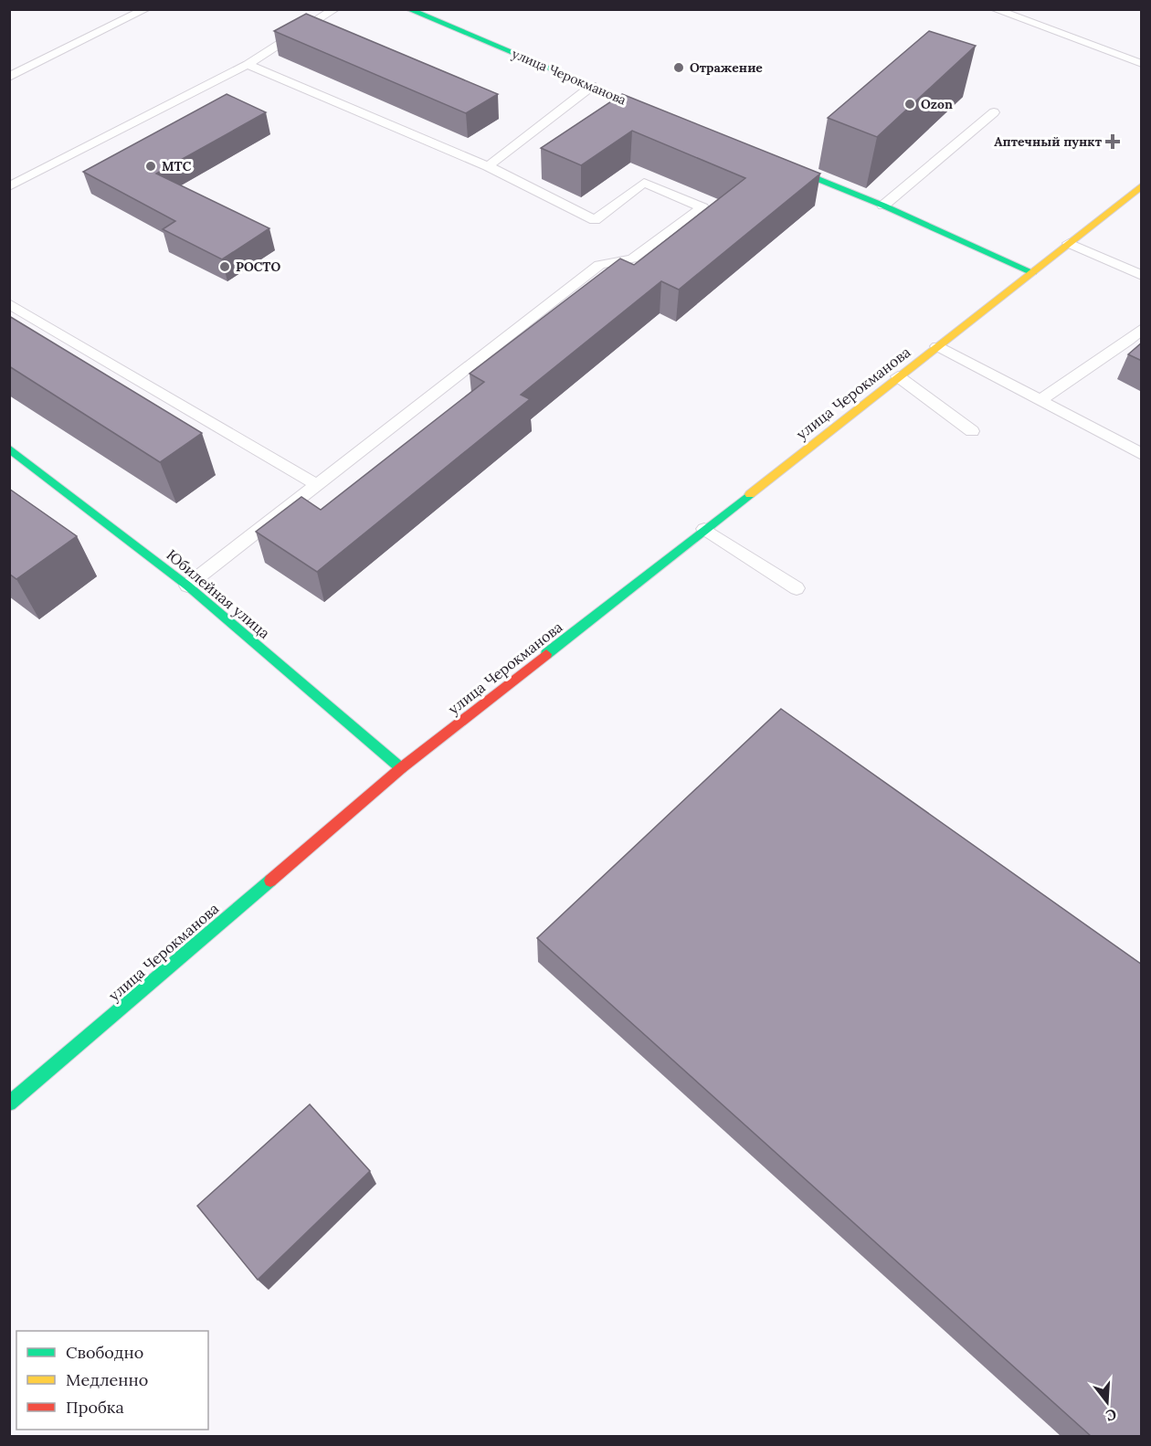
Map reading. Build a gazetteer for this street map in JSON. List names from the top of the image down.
{
  "streets": {
    "street": ["улица Черокманова", "Юбилейная улица"]
  },
  "crossings": [
    ["улица Черокманова", "Юбилейная улица"]
  ],
  "places": {
    "other": [
      "Отражение",
      "Ozon",
      "МТС",
      "РОСТО"
    ],
    "health": ["Аптечный пункт"]
  },
  "legend": ["Свободно", "Медленно", "Пробка"],
  "north": "bottom"
}
